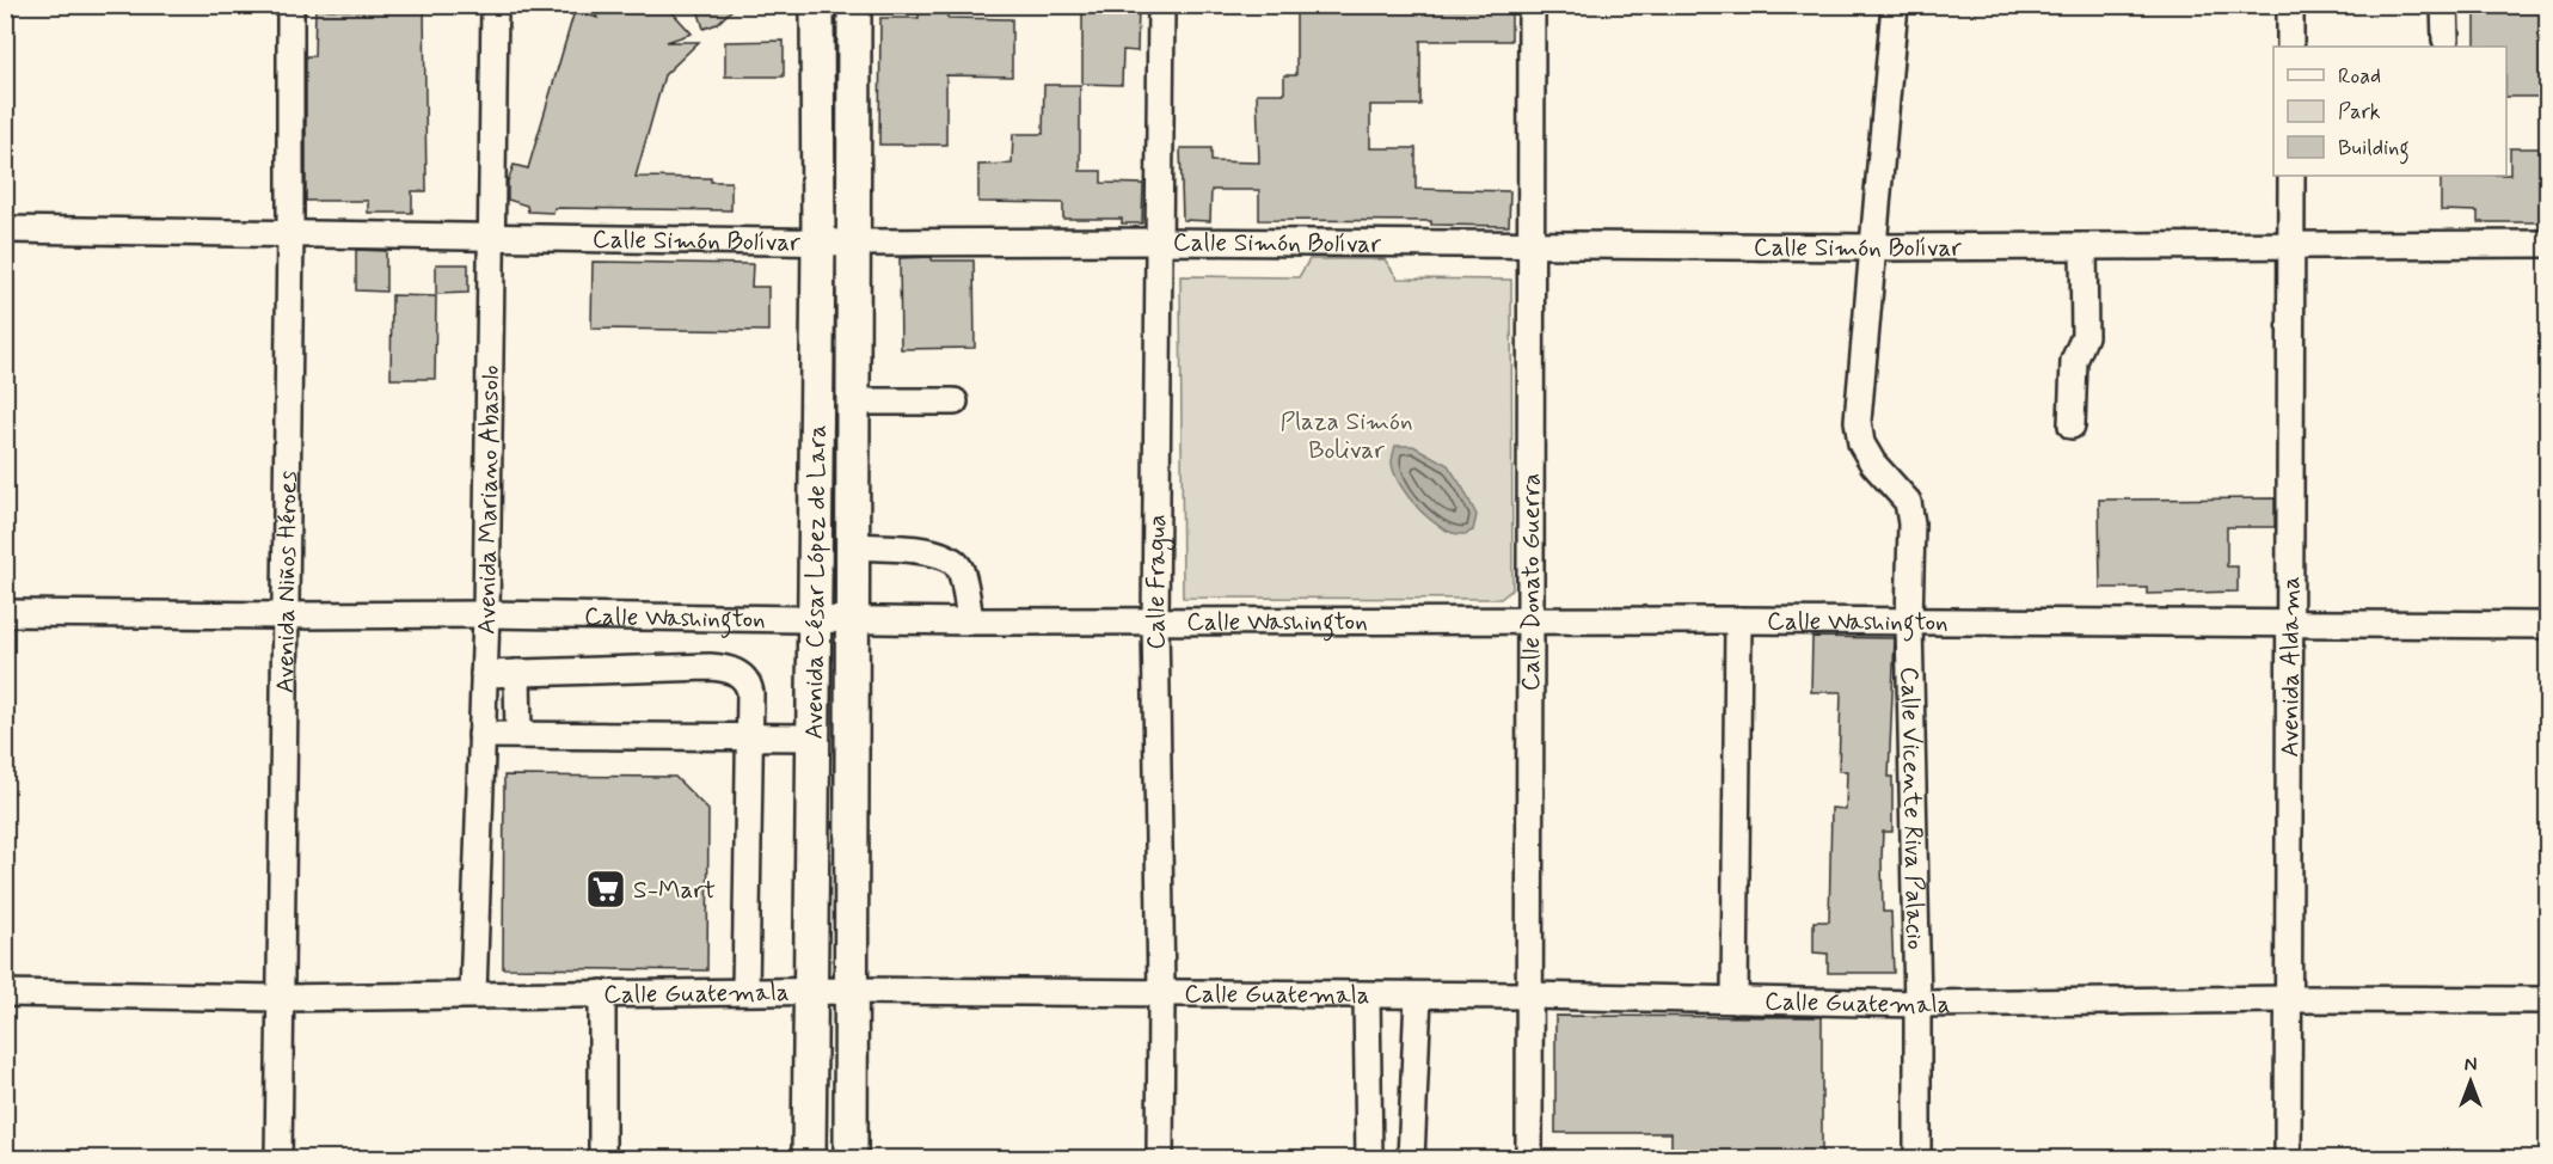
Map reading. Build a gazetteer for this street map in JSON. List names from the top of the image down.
{
  "streets": {
    "main road": ["Avenida César López de Lara"],
    "street": [
      "Calle Simón Bolívar",
      "Avenida Mariano Abasolo",
      "Avenida Niños Héroes",
      "Calle Fragua",
      "Calle Donato Guerra",
      "Calle Washington",
      "Avenida Aldama",
      "Calle Vicente Riva Palacio",
      "Calle Guatemala"
    ]
  },
  "crossings": [
    ["Calle Simón Bolívar", "Avenida Mariano Abasolo"],
    ["Calle Simón Bolívar", "Avenida Niños Héroes"],
    ["Calle Simón Bolívar", "Avenida César López de Lara"],
    ["Calle Simón Bolívar", "Calle Fragua"],
    ["Calle Simón Bolívar", "Calle Donato Guerra"],
    ["Calle Simón Bolívar", "Avenida Aldama"],
    ["Calle Simón Bolívar", "Calle Vicente Riva Palacio"],
    ["Avenida Mariano Abasolo", "Calle Washington"],
    ["Avenida Mariano Abasolo", "Calle Guatemala"],
    ["Avenida Niños Héroes", "Calle Washington"],
    ["Avenida Niños Héroes", "Calle Guatemala"],
    ["Avenida César López de Lara", "Calle Washington"],
    ["Avenida César López de Lara", "Calle Guatemala"],
    ["Calle Fragua", "Calle Washington"],
    ["Calle Fragua", "Calle Guatemala"],
    ["Calle Donato Guerra", "Calle Washington"],
    ["Calle Donato Guerra", "Calle Guatemala"],
    ["Calle Washington", "Avenida Aldama"],
    ["Calle Washington", "Calle Vicente Riva Palacio"],
    ["Avenida Aldama", "Calle Guatemala"],
    ["Calle Vicente Riva Palacio", "Calle Guatemala"]
  ],
  "parks": ["Plaza Simón Bolivar"],
  "places": {
    "supermarket": ["S-Mart"]
  },
  "legend": ["Road", "Park", "Building"],
  "north": "top"
}
